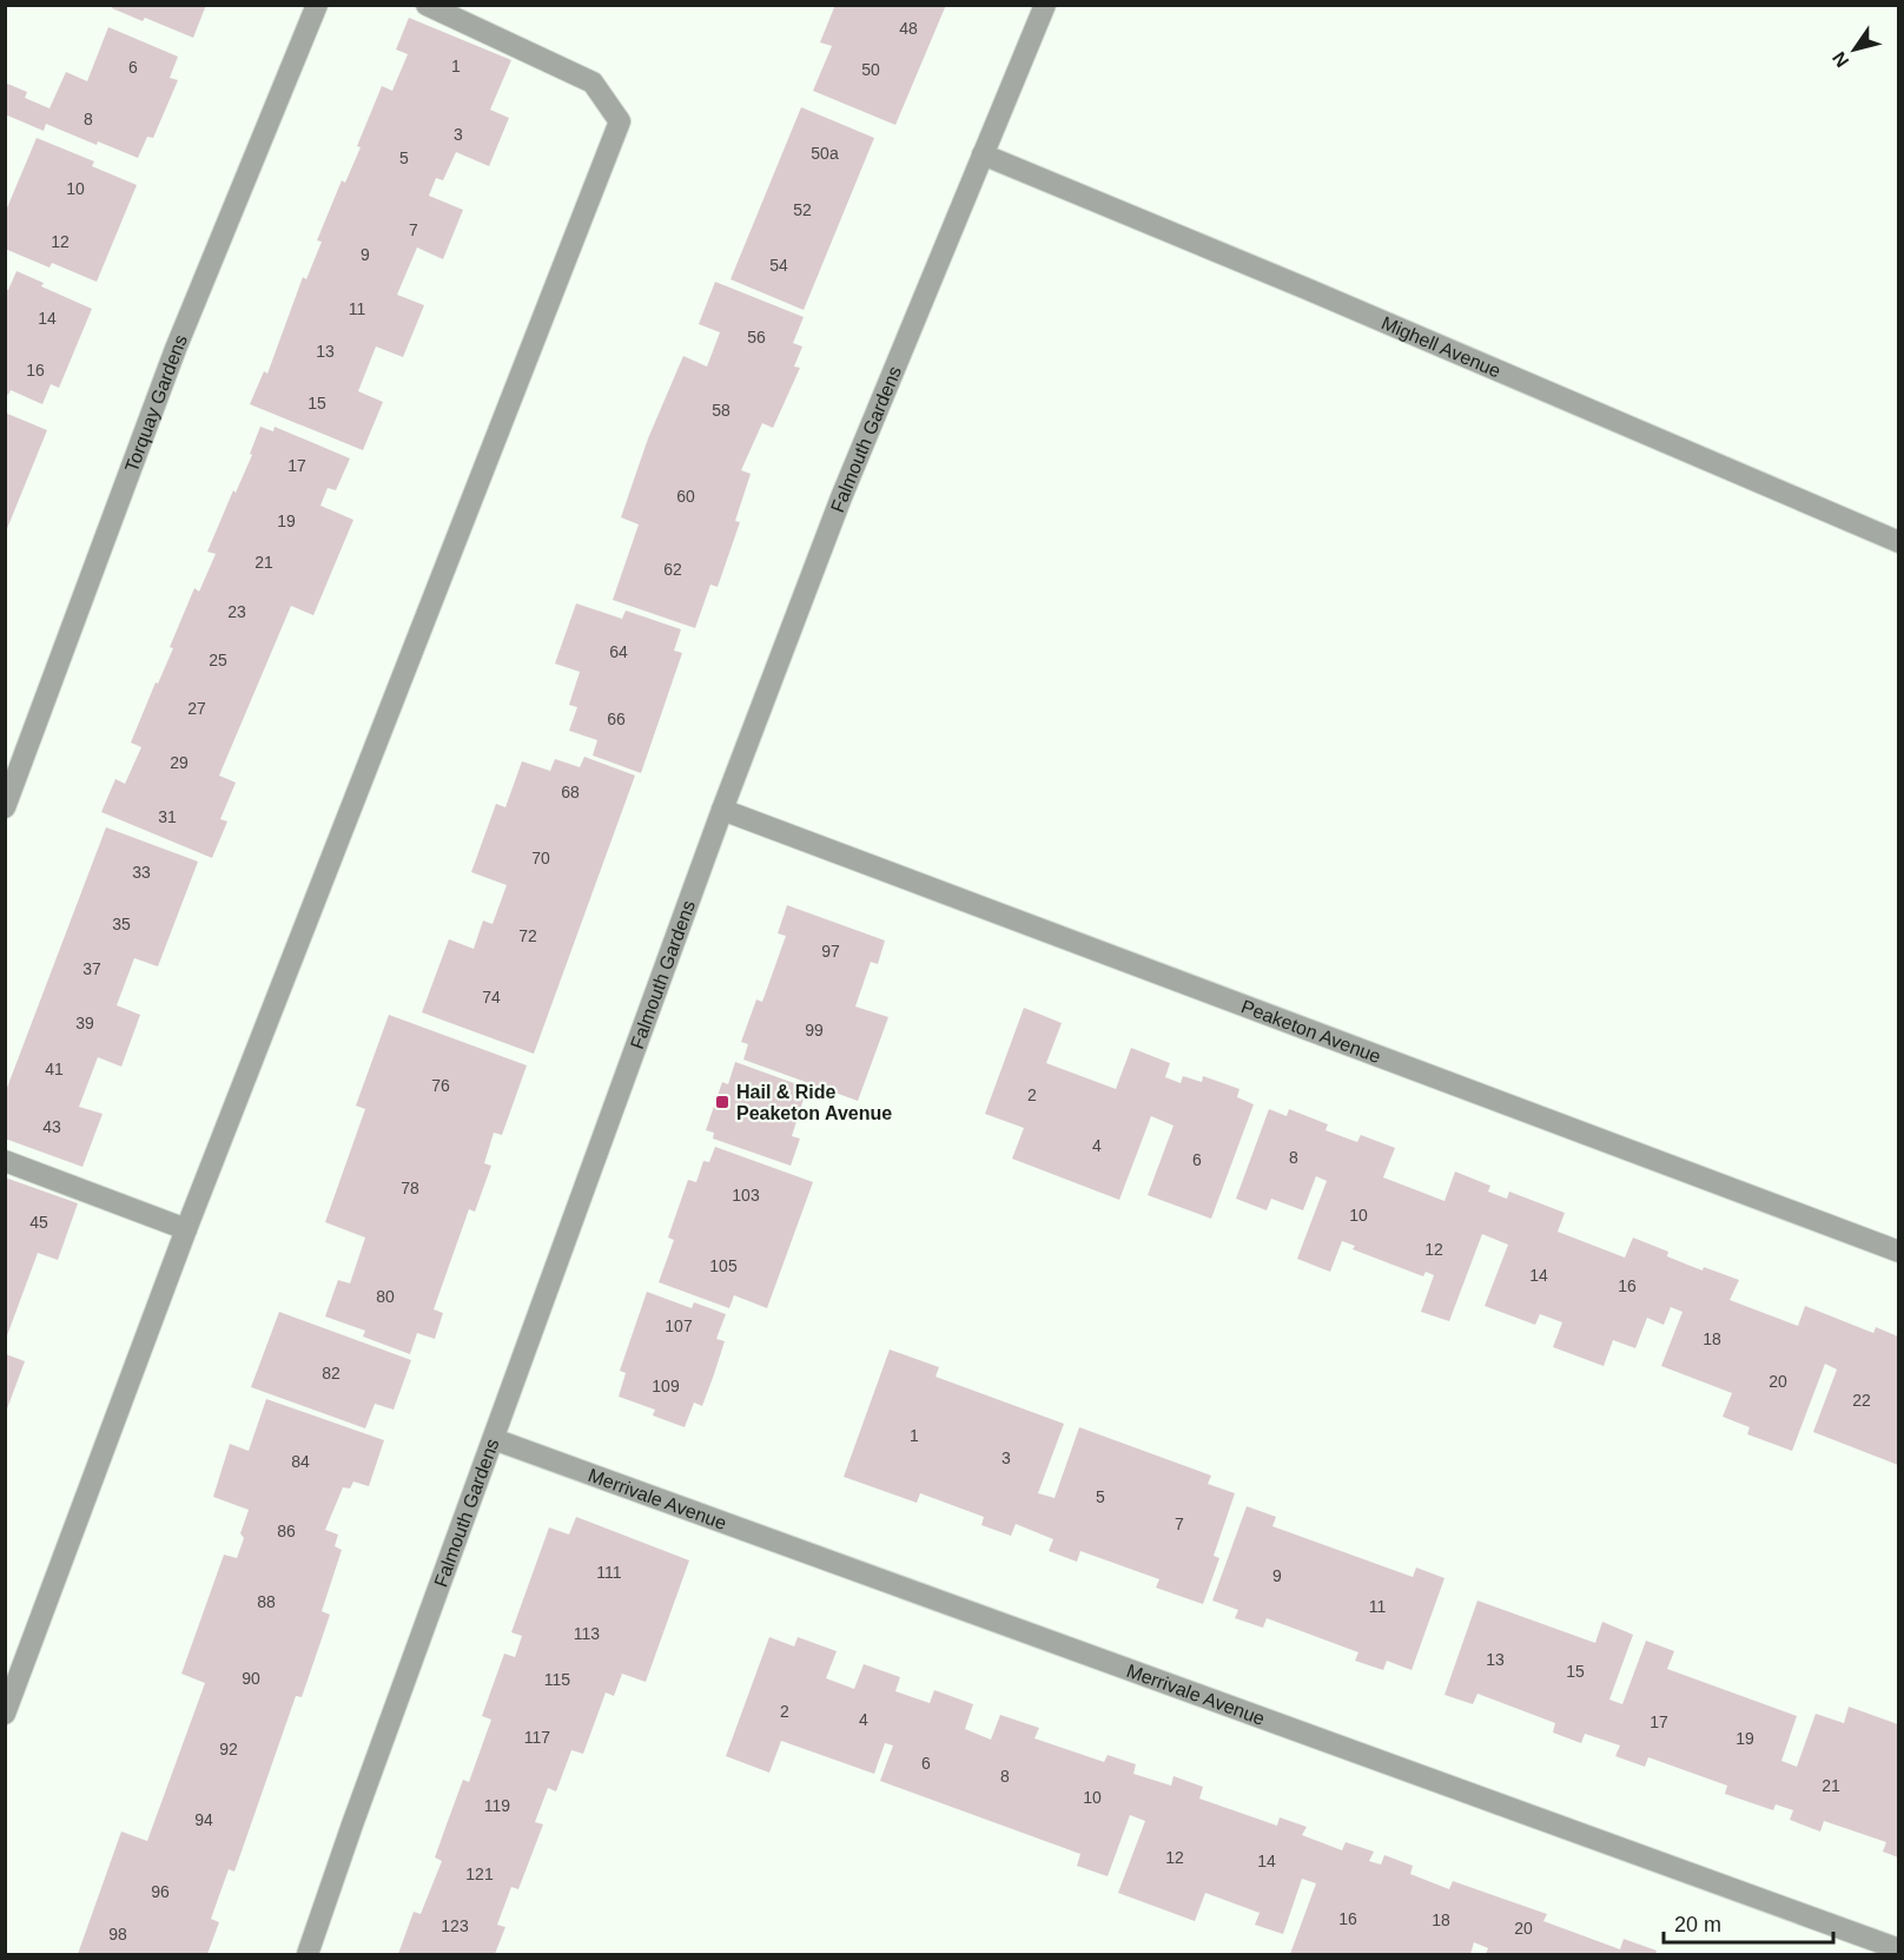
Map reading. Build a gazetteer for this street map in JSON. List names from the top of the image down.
{
  "streets": {
    "street": [
      "Mighell Avenue",
      "Torquay Gardens",
      "Falmouth Gardens",
      "Peaketon Avenue",
      "Merrivale Avenue"
    ]
  },
  "crossings": [
    ["Mighell Avenue", "Falmouth Gardens"],
    ["Falmouth Gardens", "Peaketon Avenue"],
    ["Falmouth Gardens", "Merrivale Avenue"]
  ],
  "places": {
    "transit": ["Hail & Ride Peaketon Avenue"]
  },
  "house_numbers": [
    "48",
    "1",
    "6",
    "50",
    "8",
    "3",
    "50a",
    "5",
    "10",
    "52",
    "7",
    "12",
    "9",
    "54",
    "11",
    "14",
    "56",
    "13",
    "16",
    "15",
    "58",
    "17",
    "60",
    "19",
    "21",
    "62",
    "23",
    "64",
    "25",
    "27",
    "66",
    "29",
    "68",
    "31",
    "70",
    "33",
    "35",
    "72",
    "97",
    "37",
    "74",
    "39",
    "99",
    "41",
    "76",
    "2",
    "43",
    "4",
    "8",
    "6",
    "78",
    "103",
    "10",
    "45",
    "12",
    "105",
    "14",
    "16",
    "80",
    "107",
    "18",
    "82",
    "20",
    "109",
    "22",
    "1",
    "3",
    "84",
    "5",
    "7",
    "86",
    "111",
    "9",
    "88",
    "11",
    "113",
    "13",
    "15",
    "90",
    "115",
    "2",
    "4",
    "17",
    "117",
    "19",
    "92",
    "6",
    "8",
    "21",
    "10",
    "119",
    "94",
    "12",
    "14",
    "121",
    "96",
    "16",
    "18",
    "123",
    "20",
    "98"
  ],
  "scale_bar": "20 m",
  "north": "bottom left"
}
